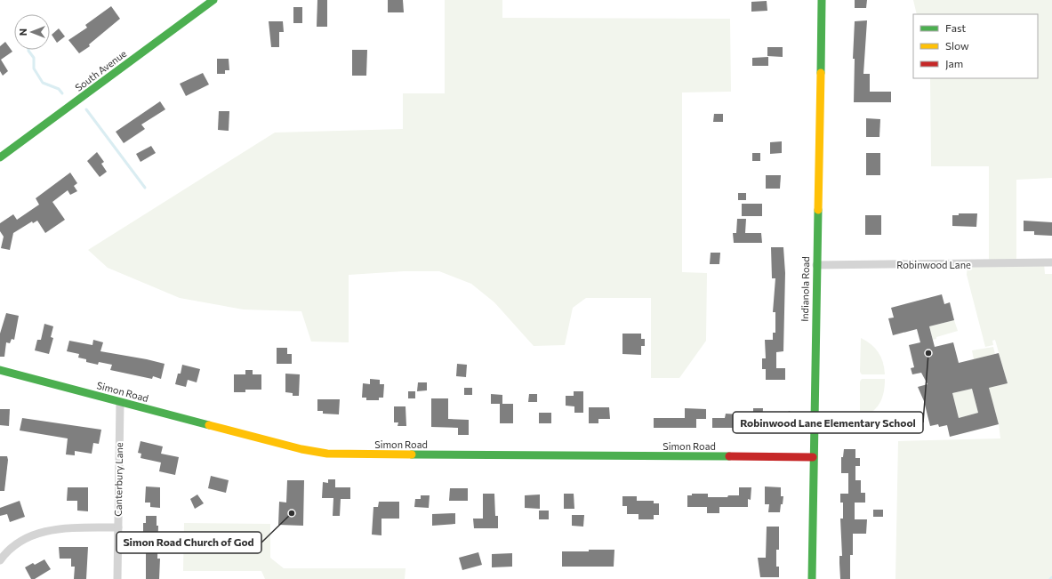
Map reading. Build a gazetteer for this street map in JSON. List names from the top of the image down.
{
  "streets": {
    "street": [
      "South Avenue",
      "Robinwood Lane",
      "Indianola Road",
      "Simon Road",
      "Canterbury Lane"
    ]
  },
  "crossings": [
    ["Robinwood Lane", "Indianola Road"],
    ["Indianola Road", "Simon Road"],
    ["Simon Road", "Canterbury Lane"]
  ],
  "places": ["Robinwood Lane Elementary School", "Simon Road Church of God"],
  "legend": ["Fast", "Slow", "Jam"],
  "north": "left"
}
